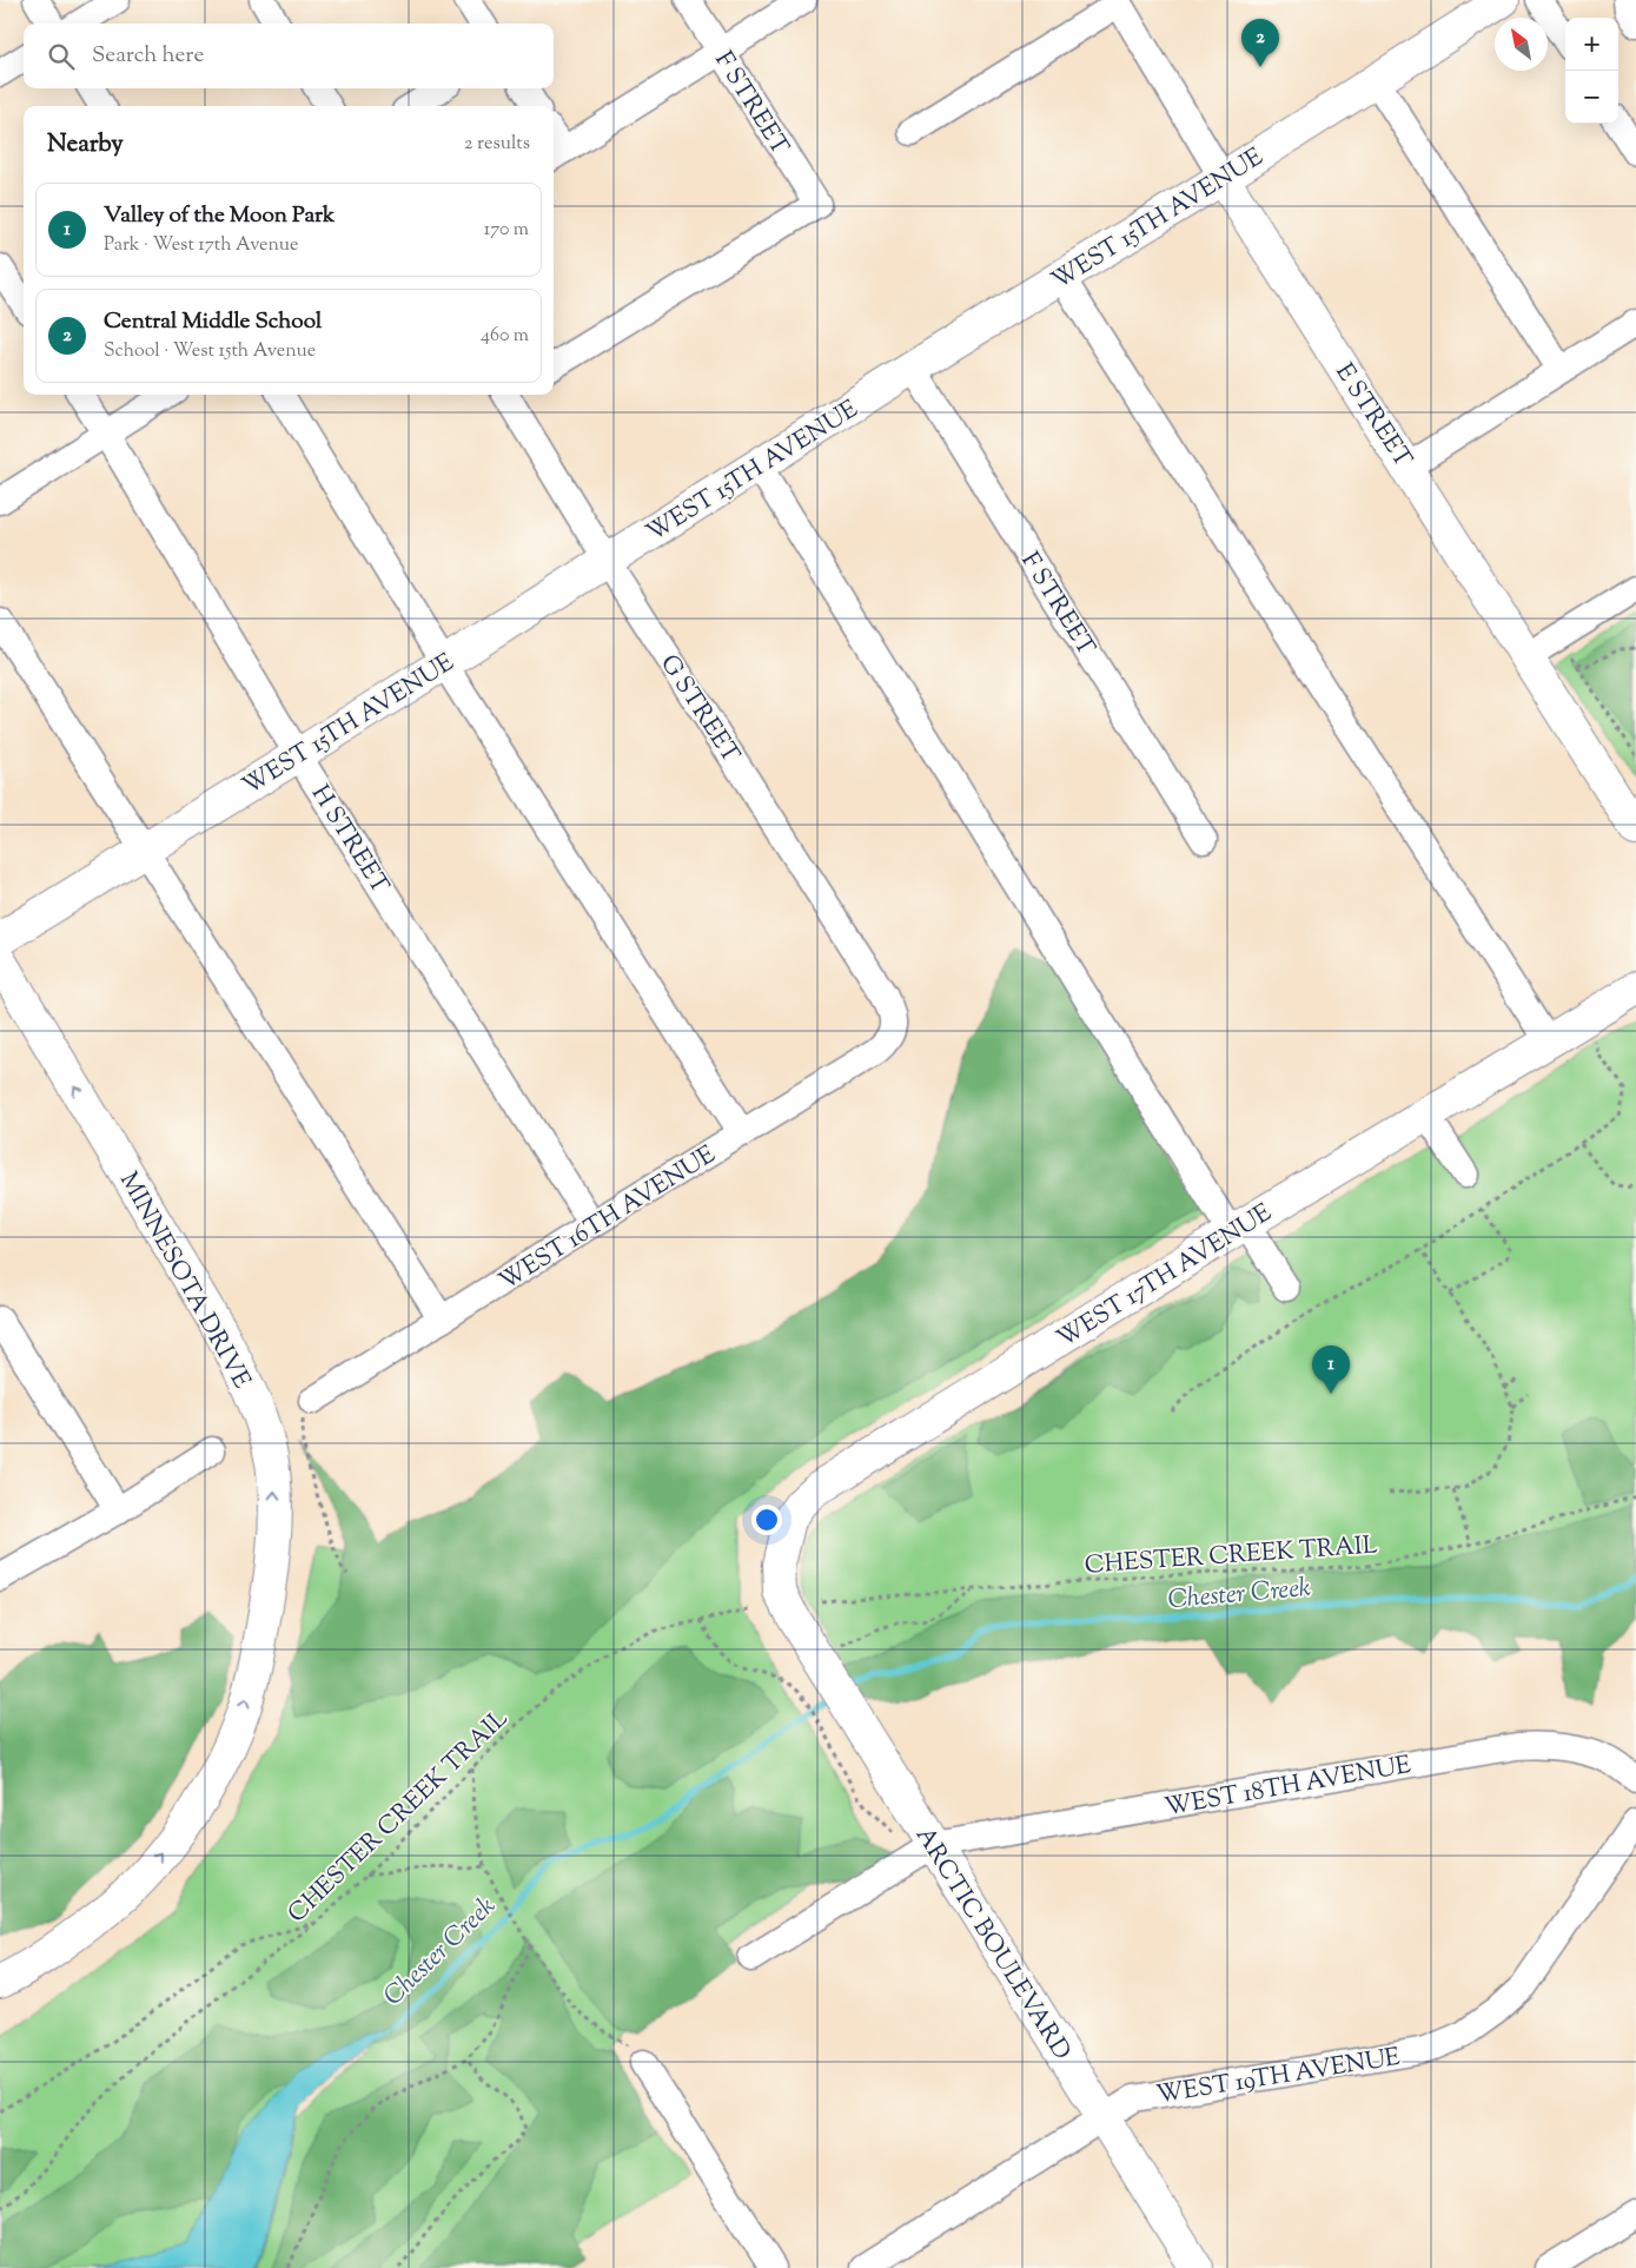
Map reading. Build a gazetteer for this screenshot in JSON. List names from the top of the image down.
{
  "streets": {
    "main road": [
      "WEST 15TH AVENUE",
      "E STREET",
      "WEST 17TH AVENUE",
      "MINNESOTA DRIVE",
      "ARCTIC BOULEVARD"
    ],
    "street": [
      "F STREET",
      "G STREET",
      "H STREET",
      "WEST 16TH AVENUE",
      "WEST 18TH AVENUE",
      "WEST 19TH AVENUE"
    ],
    "path": ["CHESTER CREEK TRAIL"]
  },
  "crossings": [
    ["F STREET", "WEST 15TH AVENUE"],
    ["WEST 15TH AVENUE", "E STREET"],
    ["WEST 15TH AVENUE", "G STREET"],
    ["WEST 15TH AVENUE", "H STREET"],
    ["G STREET", "WEST 16TH AVENUE"],
    ["H STREET", "WEST 16TH AVENUE"],
    ["WEST 17TH AVENUE", "ARCTIC BOULEVARD"],
    ["WEST 18TH AVENUE", "ARCTIC BOULEVARD"],
    ["ARCTIC BOULEVARD", "WEST 19TH AVENUE"]
  ],
  "one_way": ["MINNESOTA DRIVE"],
  "water": ["Chester Creek"],
  "north": "top left",
  "page": {
    "map_buttons": ["+", "−"],
    "pins": ["2", "1"],
    "search": "Search here",
    "heading": ["Nearby", "2 results"],
    "list": [
      {
        "mark": "1",
        "name": "Valley of the Moon Park",
        "note": "Park · West 17th Avenue",
        "value": "170 m"
      },
      {
        "mark": "2",
        "name": "Central Middle School",
        "note": "School · West 15th Avenue",
        "value": "460 m"
      }
    ]
  }
}
